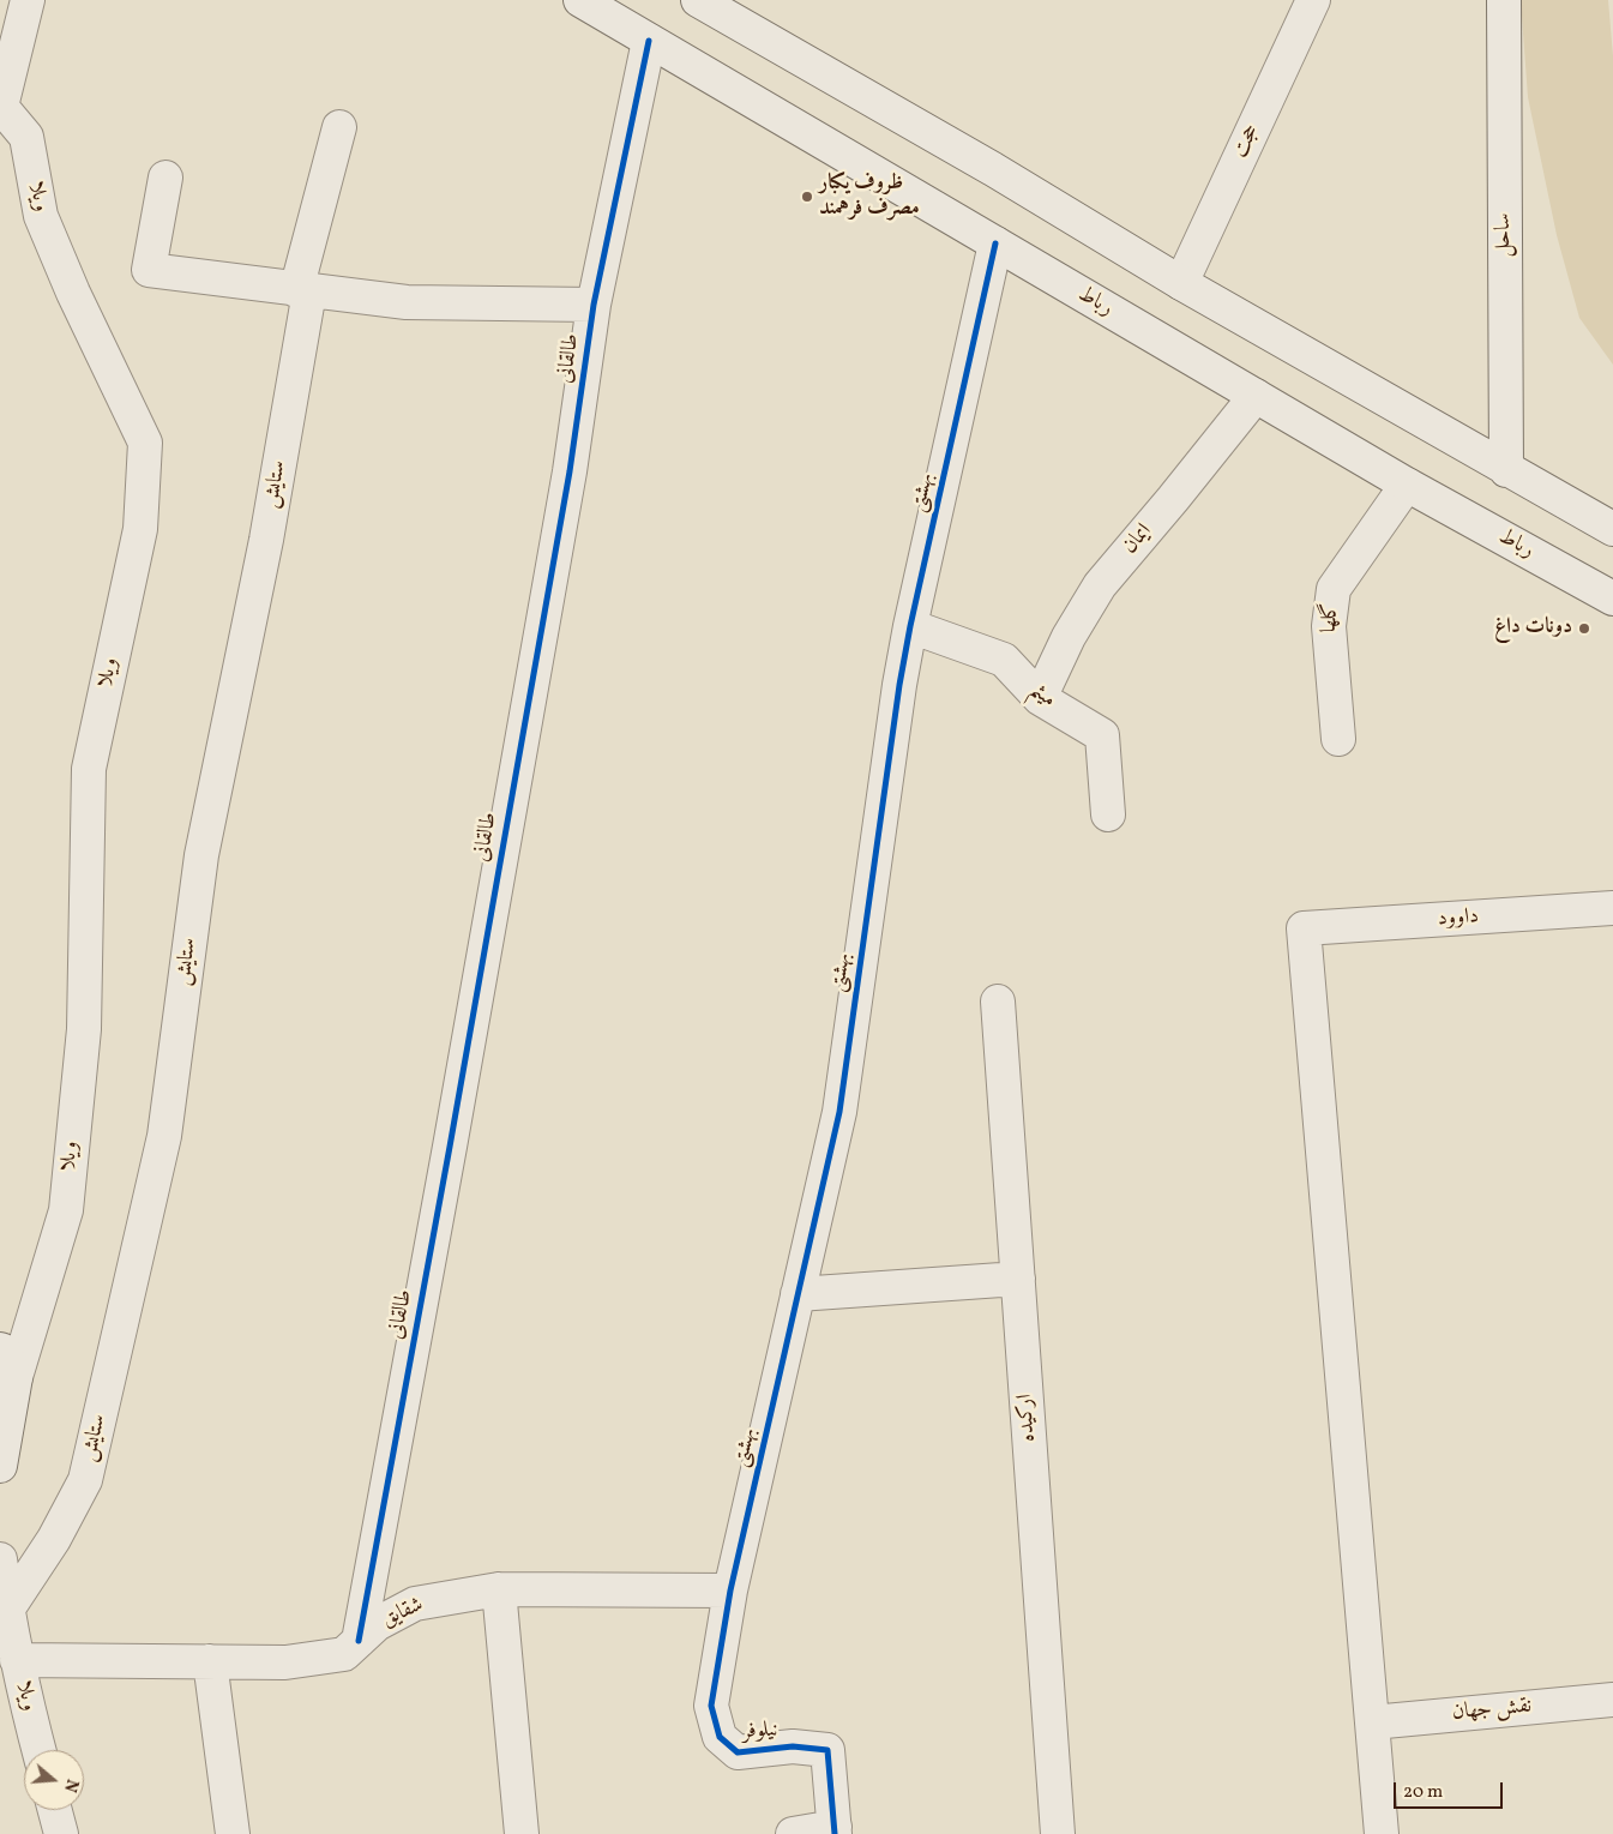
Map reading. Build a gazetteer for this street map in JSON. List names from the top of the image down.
{
  "streets": {
    "street": [
      "حجت",
      "ویلا",
      "ساحل",
      "رباط",
      "طالقانی",
      "ستایش",
      "بهشتی",
      "ایمان",
      "گلها",
      "میثم",
      "داوود",
      "ارکیده",
      "شقایق",
      "نقش جهان",
      "نیلوفر"
    ]
  },
  "crossings": [
    ["ویلا", "ستایش"],
    ["ویلا", "شقایق"],
    ["رباط", "طالقانی"],
    ["رباط", "بهشتی"],
    ["رباط", "ایمان"],
    ["رباط", "گلها"],
    ["طالقانی", "شقایق"],
    ["بهشتی", "میثم"],
    ["بهشتی", "شقایق"],
    ["بهشتی", "نیلوفر"],
    ["ایمان", "میثم"],
    ["داوود", "نقش جهان"]
  ],
  "places": ["ظروف یکبار مصرف فرهمند", "دونات داغ"],
  "scale_bar": "20 m",
  "north": "right"
}
